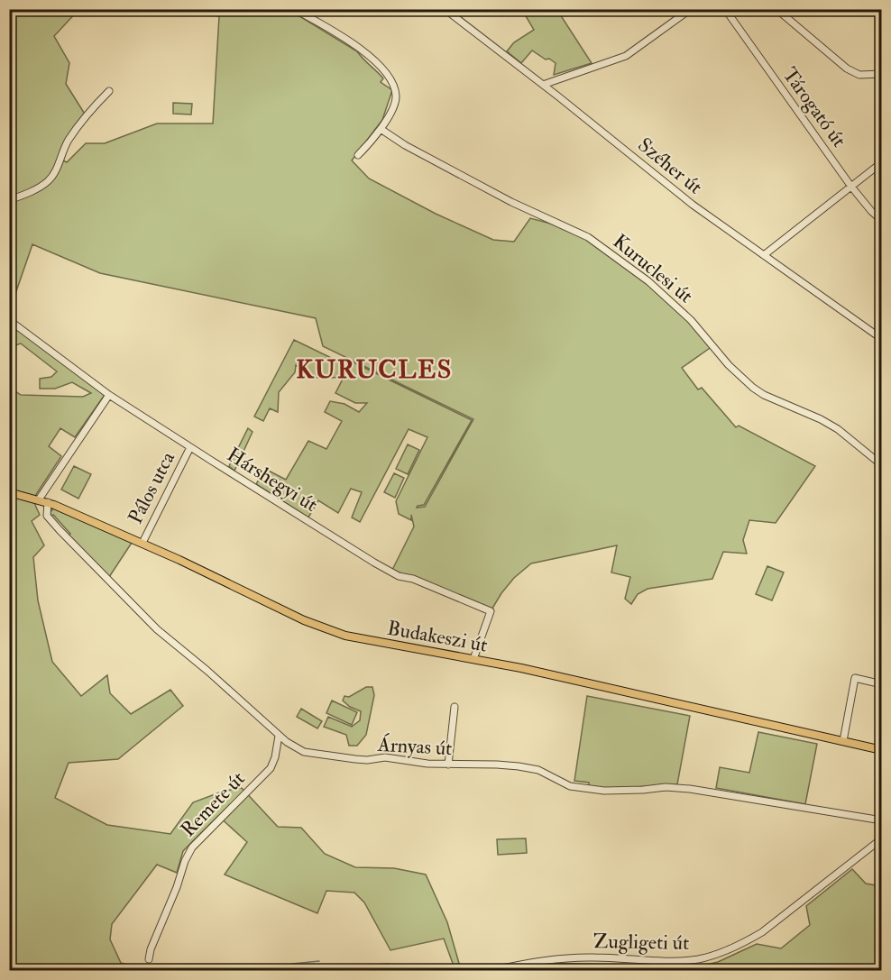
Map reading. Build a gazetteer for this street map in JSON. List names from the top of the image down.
{
  "streets": {
    "main road": ["Budakeszi út"],
    "street": [
      "Tárogató út",
      "Széher út",
      "Kuruclesi út",
      "Hárshegyi út",
      "Pálos utca",
      "Árnyas út",
      "Remete út",
      "Zugligeti út"
    ]
  },
  "crossings": [
    ["Hárshegyi út", "Pálos utca"],
    ["Hárshegyi út", "Budakeszi út"],
    ["Pálos utca", "Budakeszi út"],
    ["Budakeszi út", "Árnyas út"],
    ["Árnyas út", "Remete út"]
  ],
  "districts": ["KURUCLES"]
}
